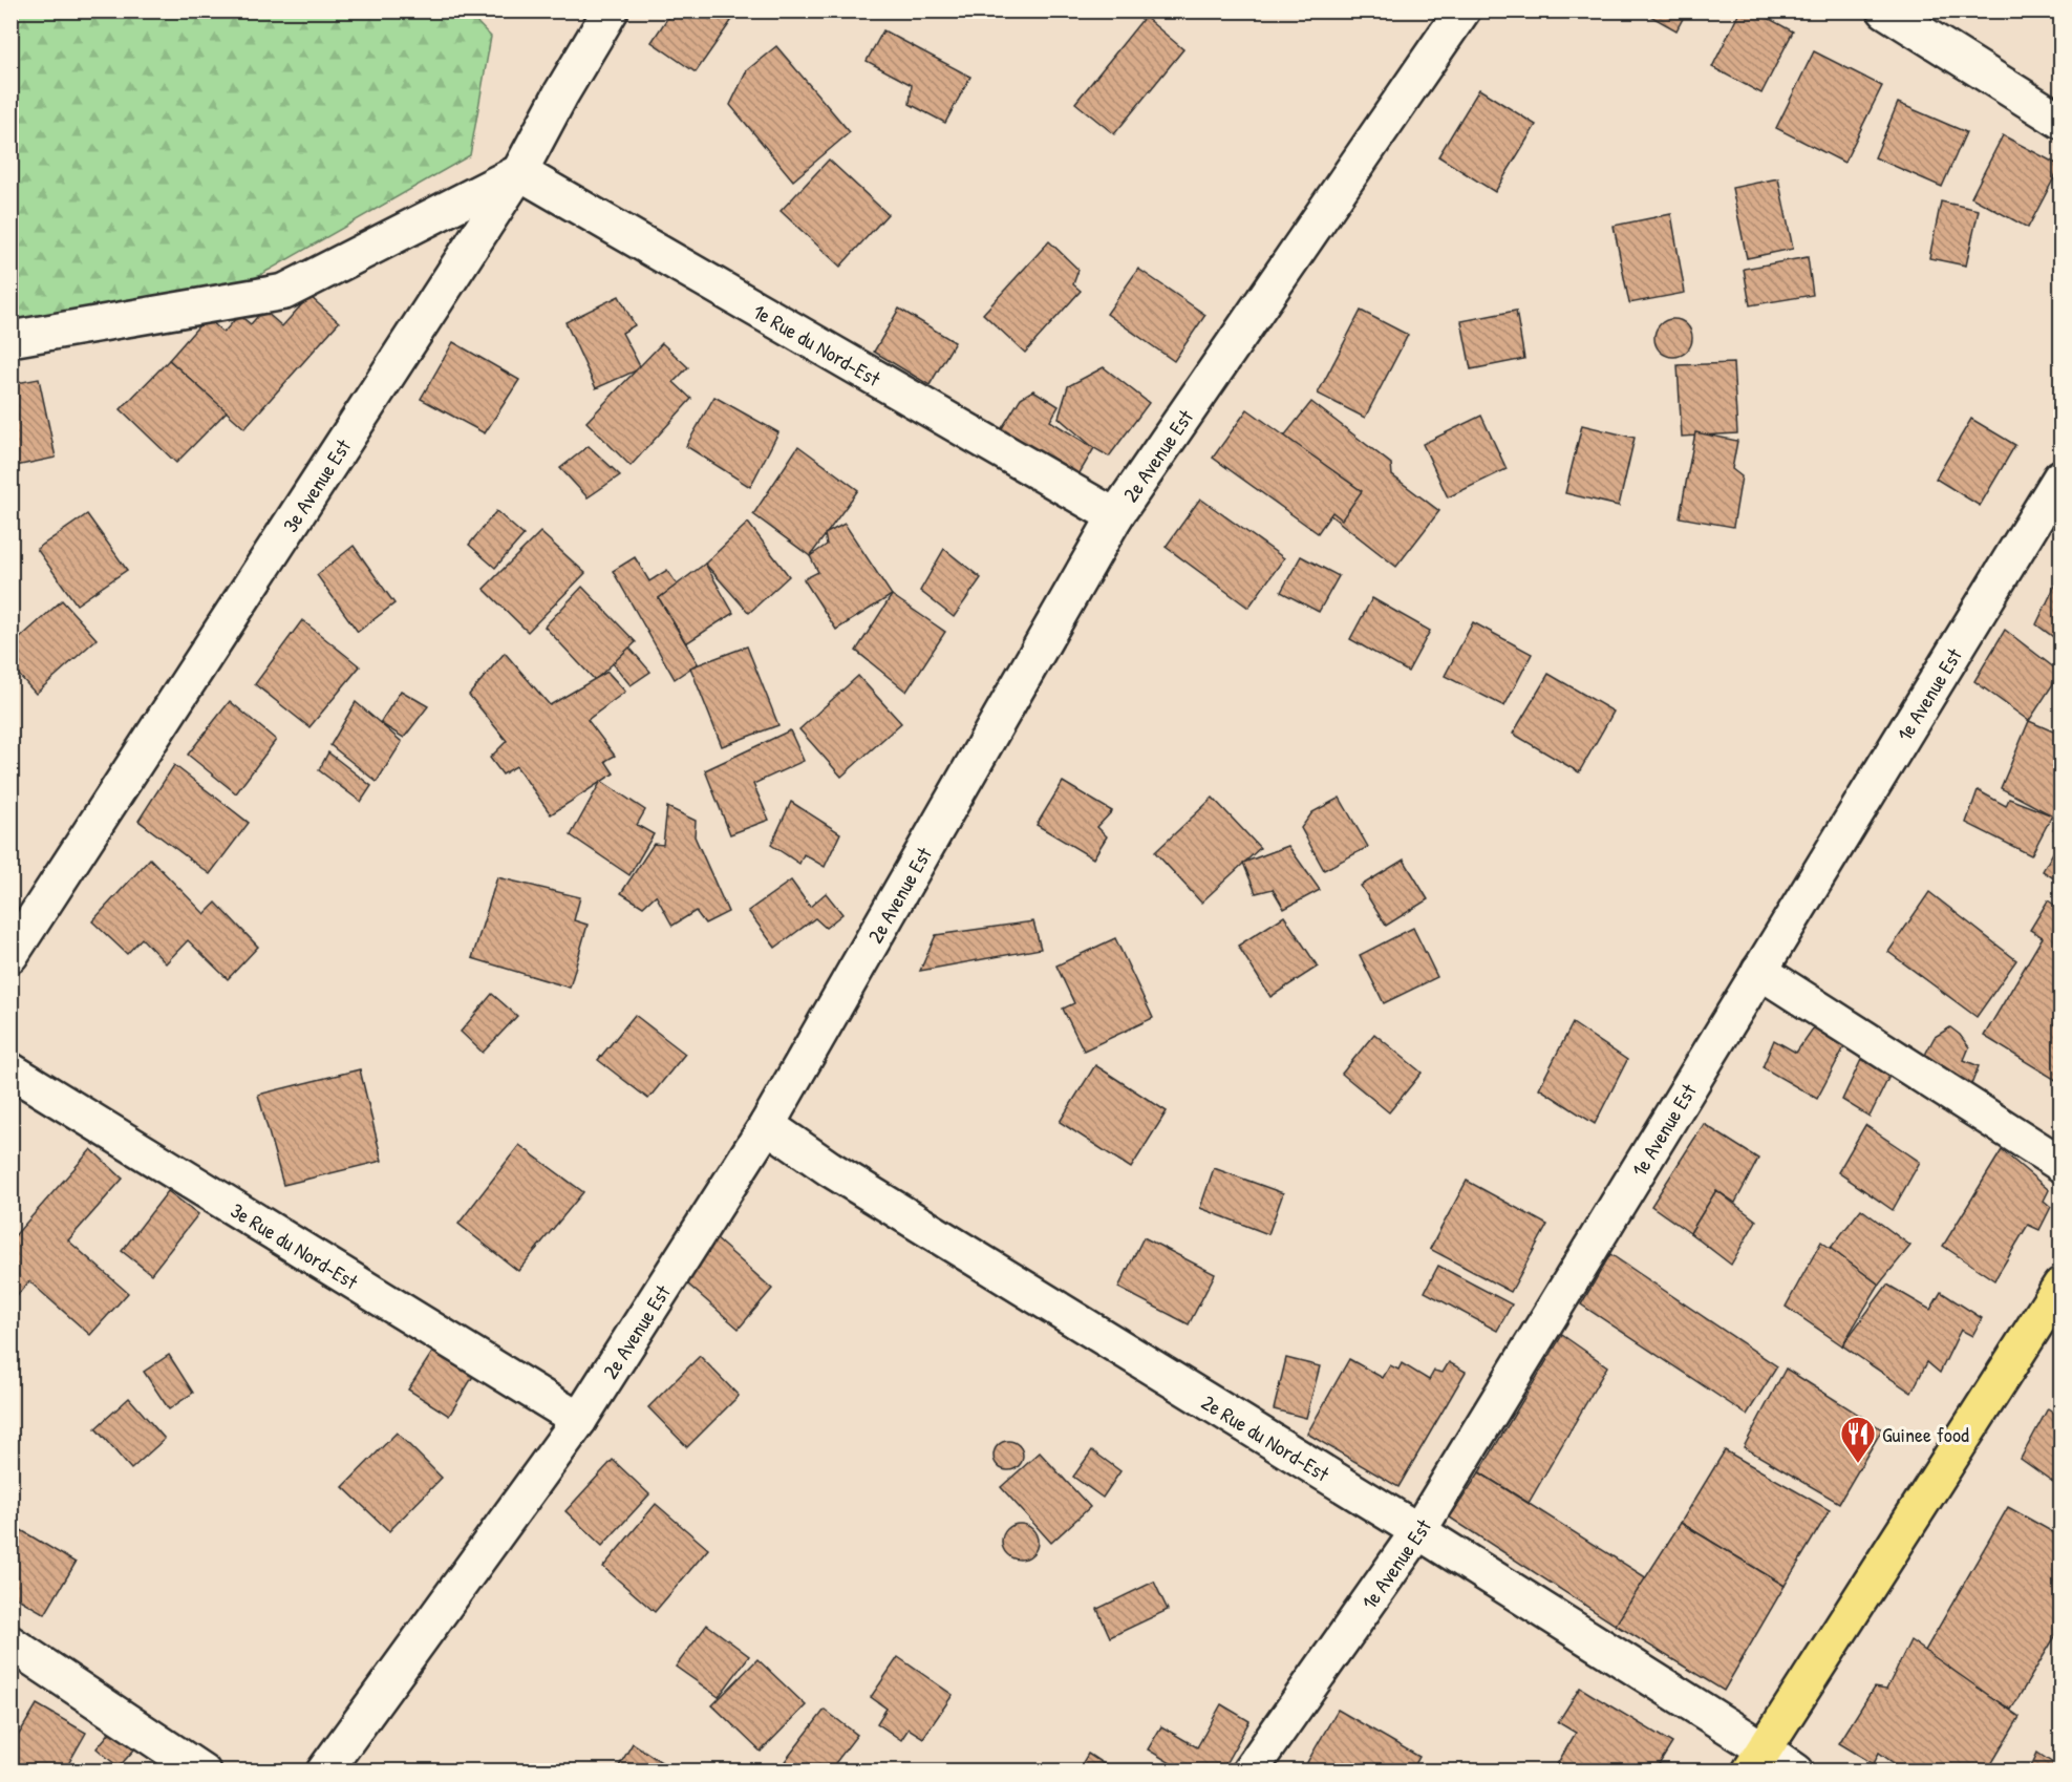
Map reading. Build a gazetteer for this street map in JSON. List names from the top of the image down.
{
  "streets": {
    "street": [
      "1e Rue du Nord-Est",
      "2e Avenue Est",
      "3e Avenue Est",
      "1e Avenue Est",
      "3e Rue du Nord-Est",
      "2e Rue du Nord-Est"
    ]
  },
  "crossings": [
    ["1e Rue du Nord-Est", "2e Avenue Est"],
    ["1e Rue du Nord-Est", "3e Avenue Est"],
    ["2e Avenue Est", "3e Rue du Nord-Est"],
    ["2e Avenue Est", "2e Rue du Nord-Est"],
    ["1e Avenue Est", "2e Rue du Nord-Est"]
  ],
  "places": {
    "restaurant": ["Guinee food"]
  }
}
